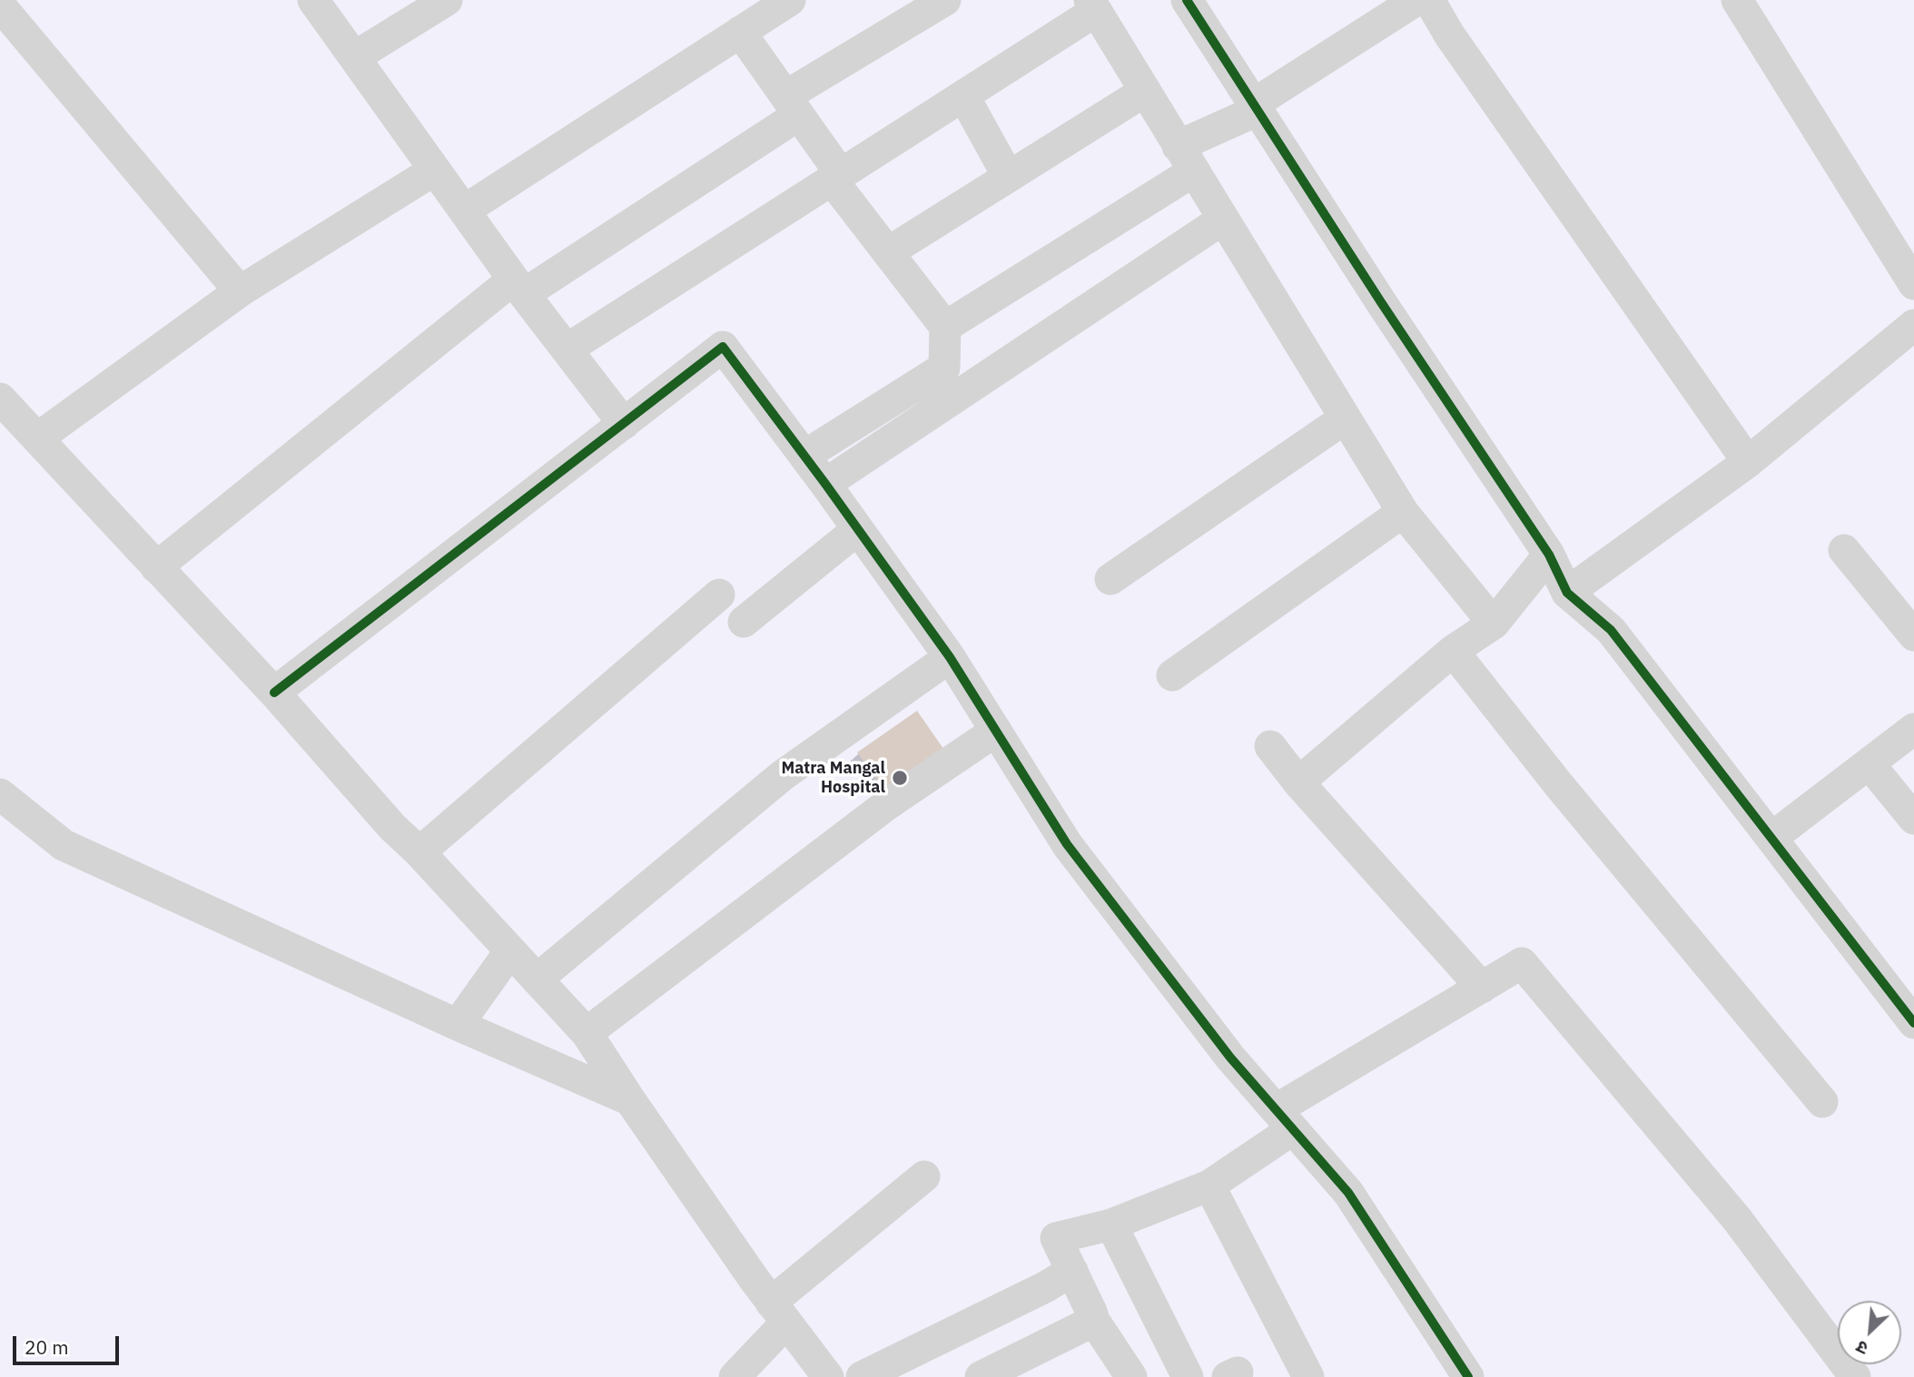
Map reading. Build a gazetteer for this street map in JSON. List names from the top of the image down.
{
  "places": ["Matra Mangal Hospital"],
  "scale_bar": "20 m",
  "north": "bottom left"
}
